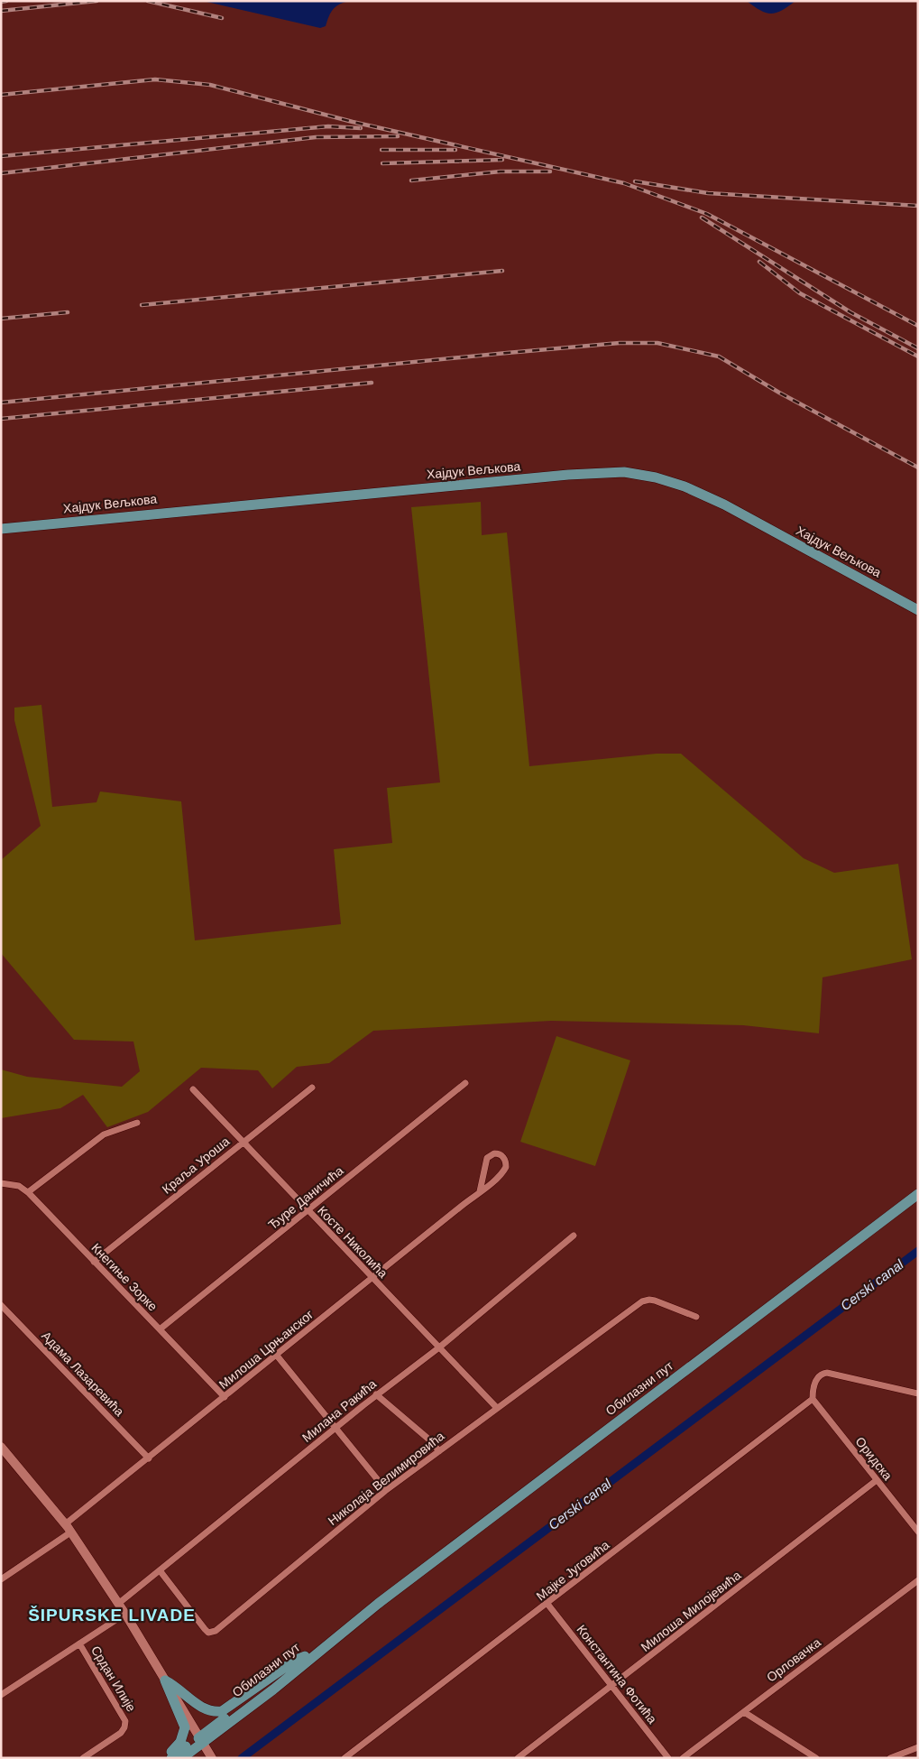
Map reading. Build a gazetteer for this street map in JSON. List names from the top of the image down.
{
  "streets": {
    "main road": ["Хајдук Вељкова", "Обилазни пут"],
    "street": [
      "Краља Уроша",
      "Ђуре Даничића",
      "Косте Николића",
      "Кнегиње Зорке",
      "Милоша Црњанског",
      "Адама Лазаревића",
      "Милана Ракића",
      "Оридска",
      "Николаја Велимировића",
      "Мајке Југовића",
      "Милоша Милојевића",
      "Орловачка",
      "Константина Фотића",
      "Срдан Илије"
    ]
  },
  "crossings": [
    ["Краља Уроша", "Косте Николића"],
    ["Краља Уроша", "Кнегиње Зорке"],
    ["Ђуре Даничића", "Косте Николића"],
    ["Ђуре Даничића", "Кнегиње Зорке"],
    ["Косте Николића", "Милоша Црњанског"],
    ["Косте Николића", "Милана Ракића"],
    ["Косте Николића", "Николаја Велимировића"],
    ["Кнегиње Зорке", "Милоша Црњанског"],
    ["Милоша Црњанског", "Адама Лазаревића"],
    ["Милана Ракића", "Николаја Велимировића"],
    ["Оридска", "Мајке Југовића"],
    ["Оридска", "Милоша Милојевића"],
    ["Мајке Југовића", "Константина Фотића"],
    ["Милоша Милојевића", "Константина Фотића"]
  ],
  "districts": ["ŠIPURSKE LIVADE"],
  "water": ["Cerski canal"]
}
